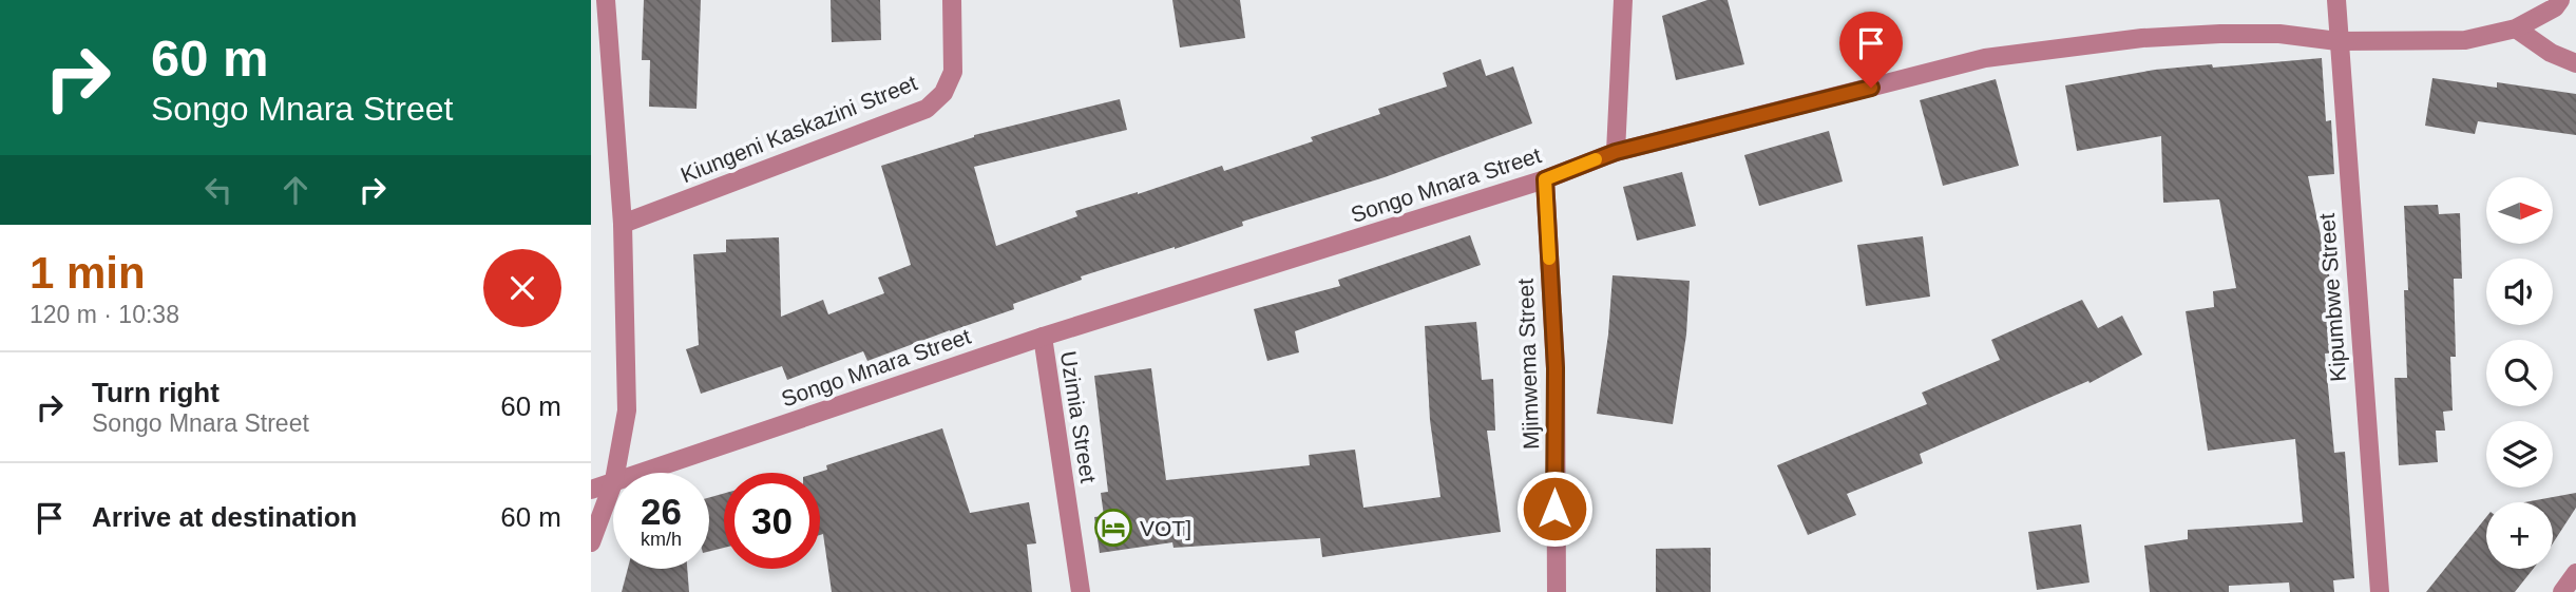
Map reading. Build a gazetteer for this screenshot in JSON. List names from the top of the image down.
{
  "streets": {
    "street": [
      "Kiungeni Kaskazini Street",
      "Songo Mnara Street",
      "Kipumbwe Street",
      "Mjimwema Street",
      "Uzimia Street"
    ]
  },
  "crossings": [
    ["Songo Mnara Street", "Kipumbwe Street"],
    ["Songo Mnara Street", "Mjimwema Street"],
    ["Songo Mnara Street", "Uzimia Street"]
  ],
  "places": {
    "hotel": ["VOT]"]
  },
  "north": "right",
  "page": {
    "turn": ["60 m", "Songo Mnara Street"],
    "map_buttons": "+",
    "heading": ["1 min", "120 m · 10:38"],
    "list": [
      {
        "name": "Turn right",
        "note": "Songo Mnara Street",
        "value": "60 m"
      },
      {
        "name": "Arrive at destination",
        "value": "60 m"
      }
    ],
    "speed": "26 km/h",
    "limit": "30"
  }
}
